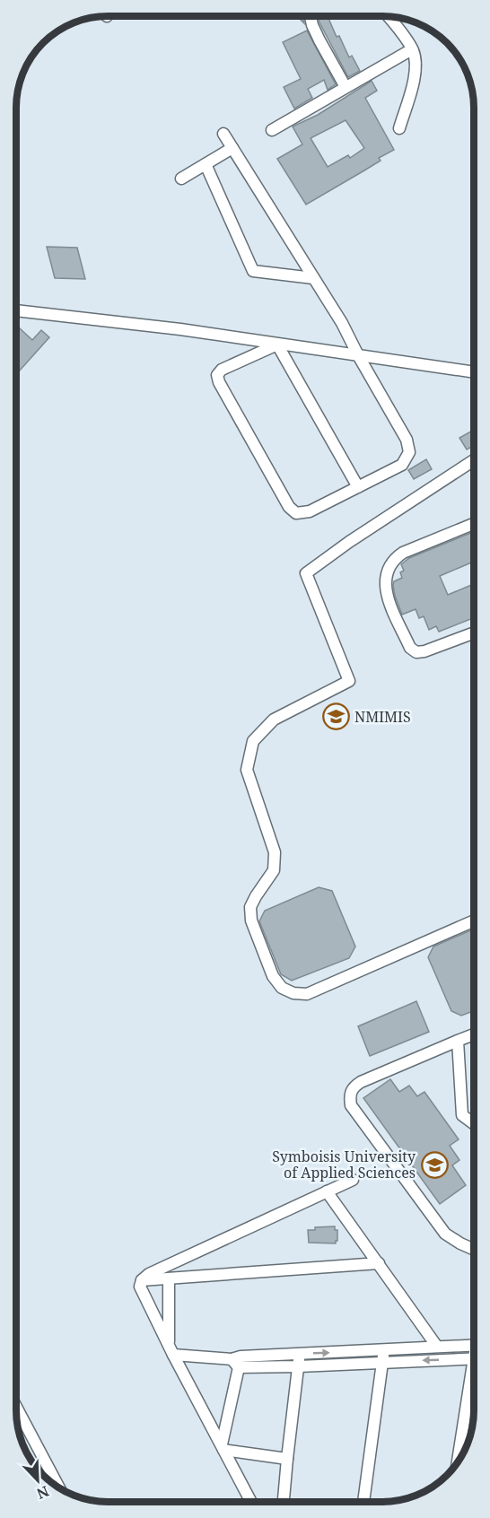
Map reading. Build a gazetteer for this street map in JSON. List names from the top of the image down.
{
  "places": {
    "school or university": ["NMIMIS", "Symboisis University of Applied Sciences"]
  },
  "north": "bottom right"
}
